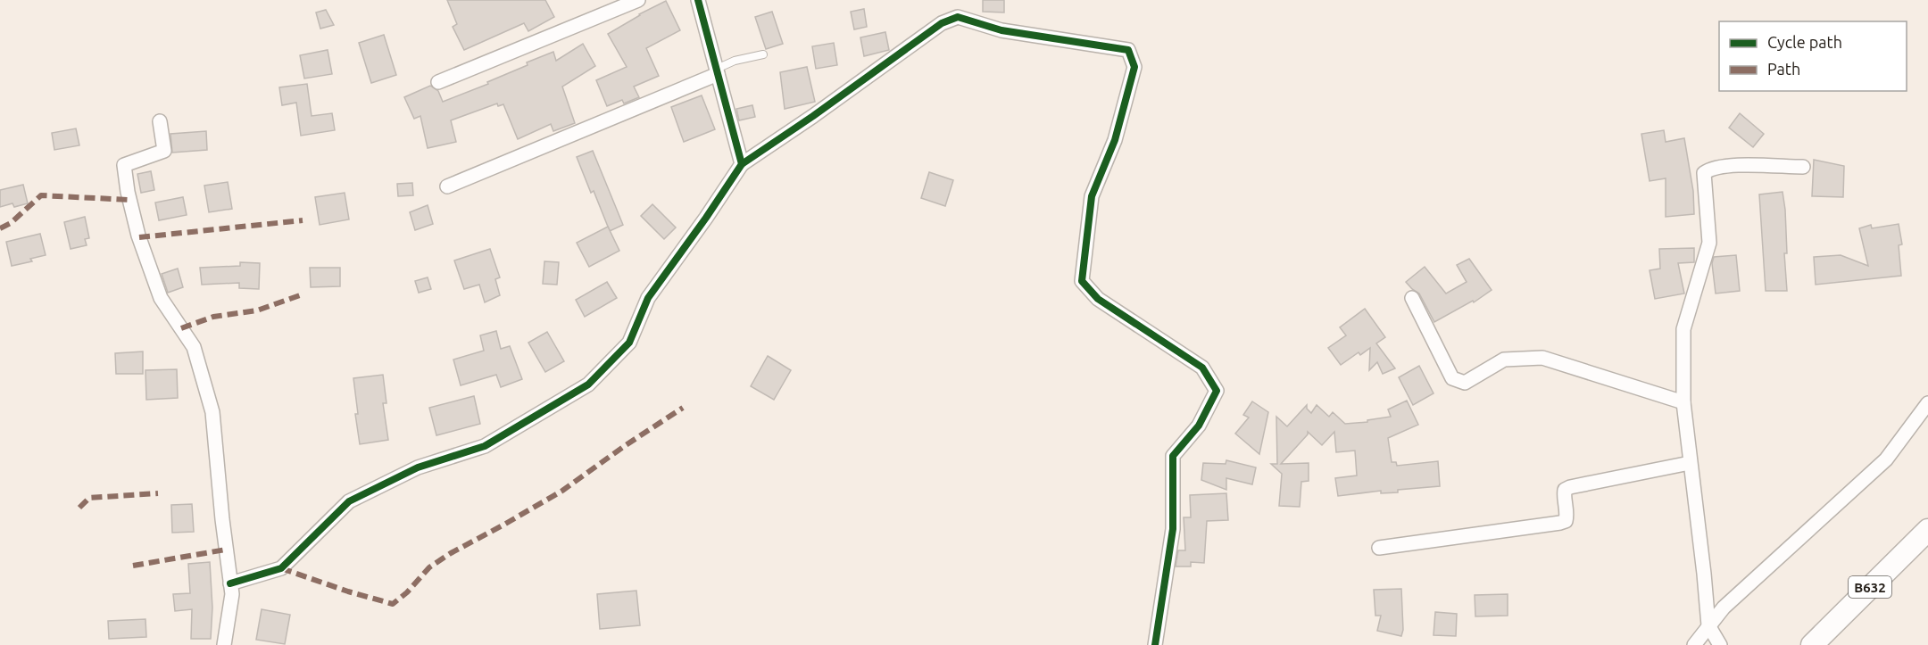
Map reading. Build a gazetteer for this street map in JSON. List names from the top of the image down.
{
  "streets": {
    "main road": ["B632"]
  },
  "legend": ["Cycle path", "Path"]
}
